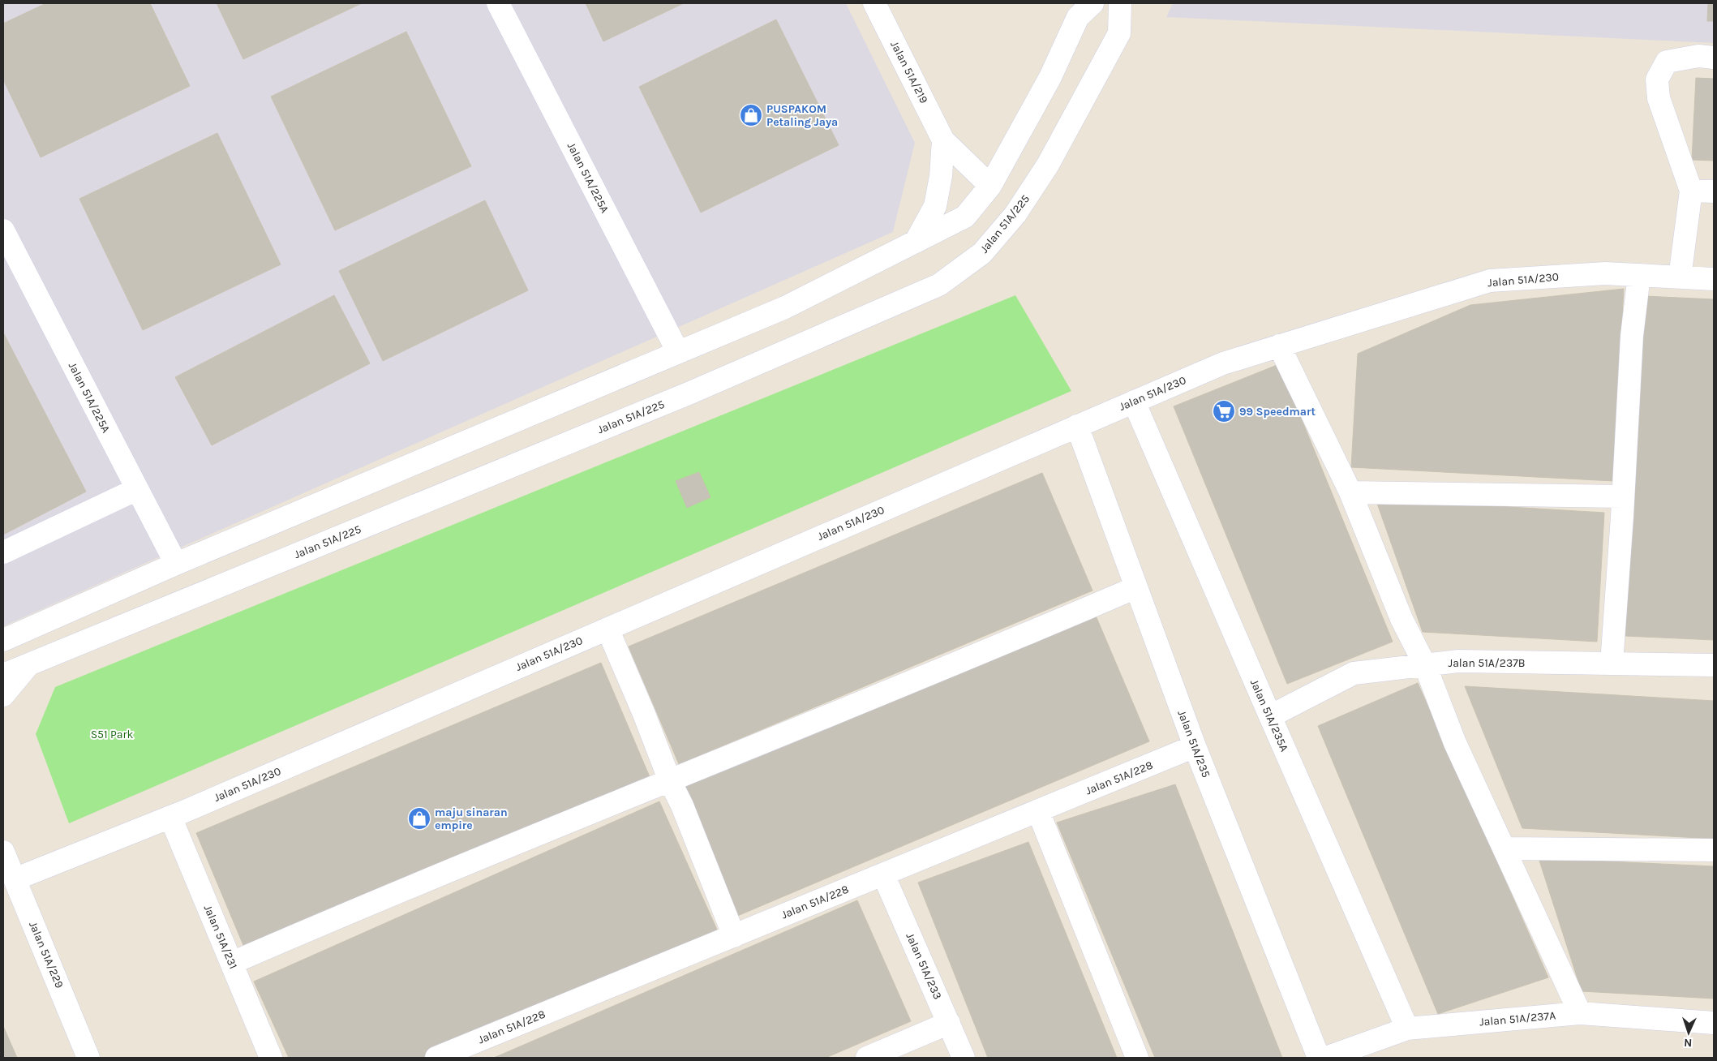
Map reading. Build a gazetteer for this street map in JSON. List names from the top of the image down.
{
  "streets": {
    "street": [
      "Jalan 51A/219",
      "Jalan 51A/225A",
      "Jalan 51A/225",
      "Jalan 51A/230",
      "Jalan 51A/237B",
      "Jalan 51A/235A",
      "Jalan 51A/235",
      "Jalan 51A/228",
      "Jalan 51A/231",
      "Jalan 51A/229",
      "Jalan 51A/233",
      "Jalan 51A/237A"
    ]
  },
  "crossings": [
    ["Jalan 51A/230", "Jalan 51A/235A"],
    ["Jalan 51A/230", "Jalan 51A/235"],
    ["Jalan 51A/230", "Jalan 51A/231"],
    ["Jalan 51A/230", "Jalan 51A/229"],
    ["Jalan 51A/237B", "Jalan 51A/235A"],
    ["Jalan 51A/235A", "Jalan 51A/237A"],
    ["Jalan 51A/235", "Jalan 51A/228"],
    ["Jalan 51A/228", "Jalan 51A/233"]
  ],
  "parks": ["S51 Park"],
  "places": {
    "shop": ["PUSPAKOM Petaling Jaya", "maju sinaran empire"],
    "supermarket": ["99 Speedmart"]
  },
  "north": "bottom"
}
